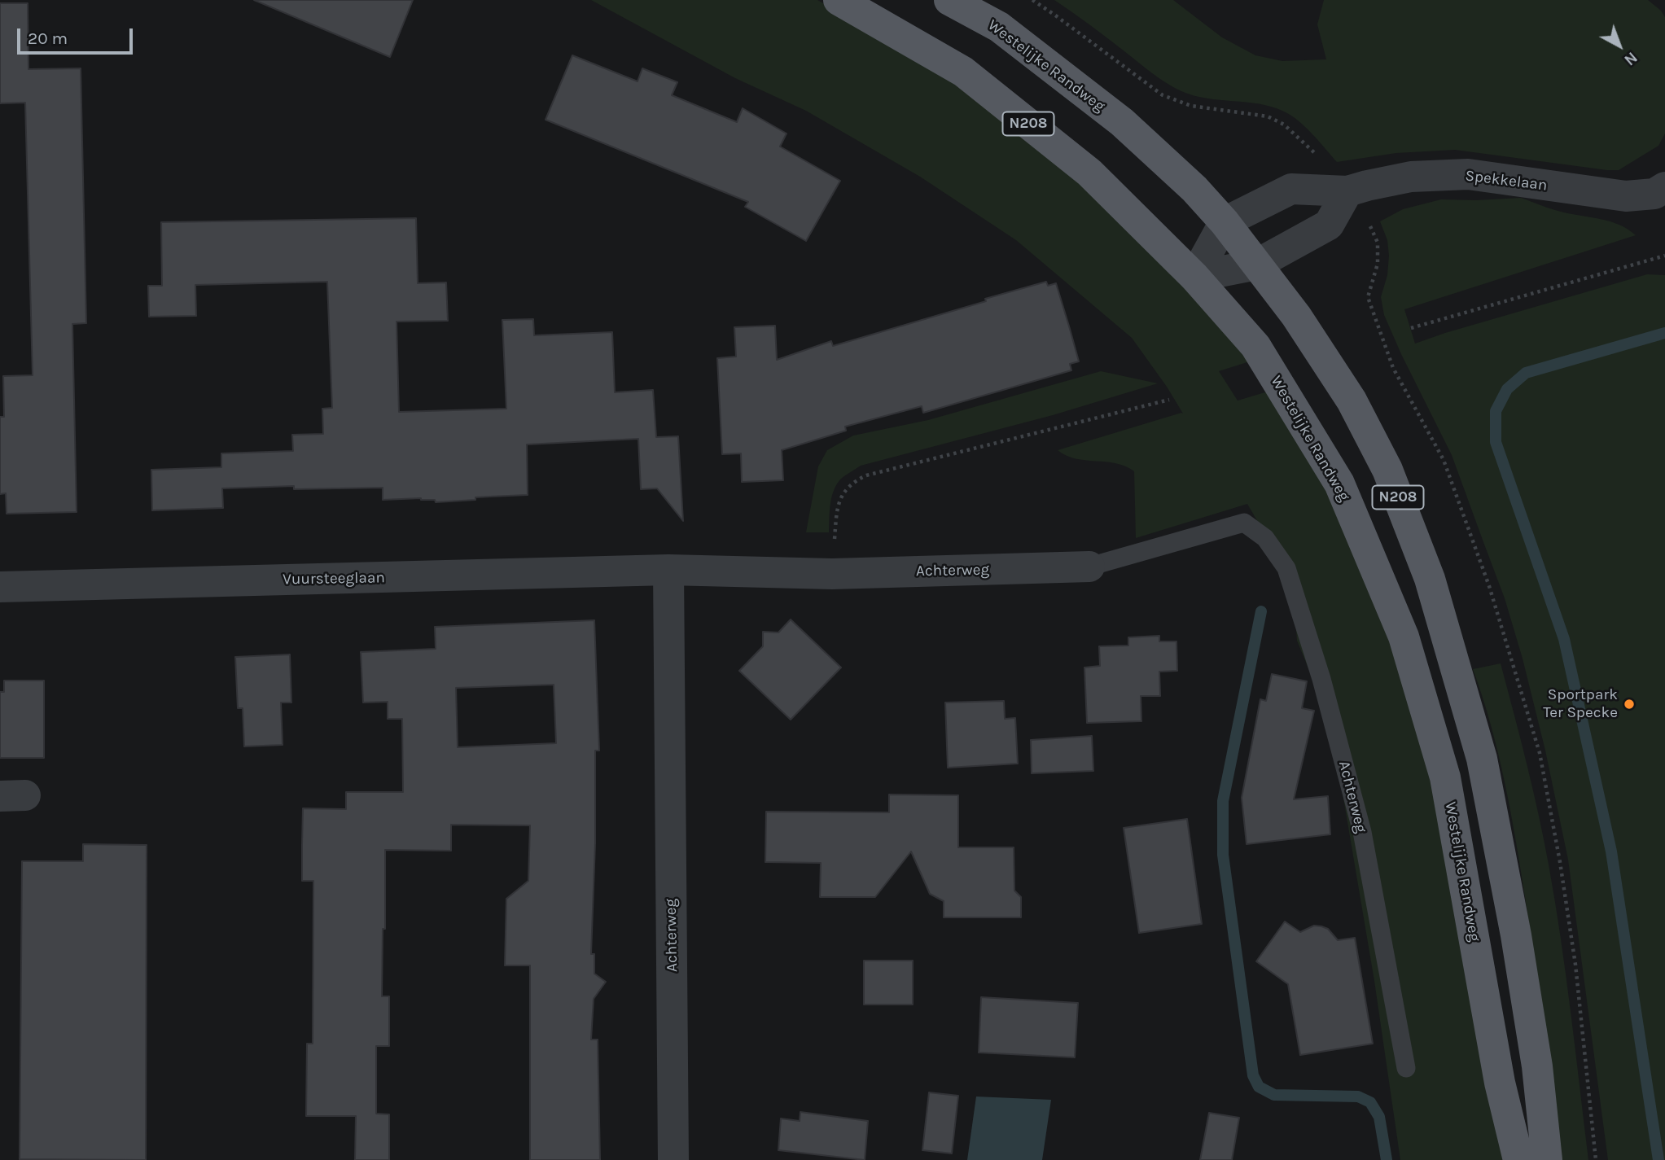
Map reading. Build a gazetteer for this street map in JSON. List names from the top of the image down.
{
  "streets": {
    "main road": ["Westelijke Randweg", "N208"],
    "street": ["Spekkelaan", "Achterweg", "Vuursteeglaan"]
  },
  "crossings": [
    ["Westelijke Randweg", "Spekkelaan"],
    ["Achterweg", "Vuursteeglaan"]
  ],
  "places": ["Sportpark Ter Specke"],
  "scale_bar": "20 m",
  "north": "bottom right"
}
